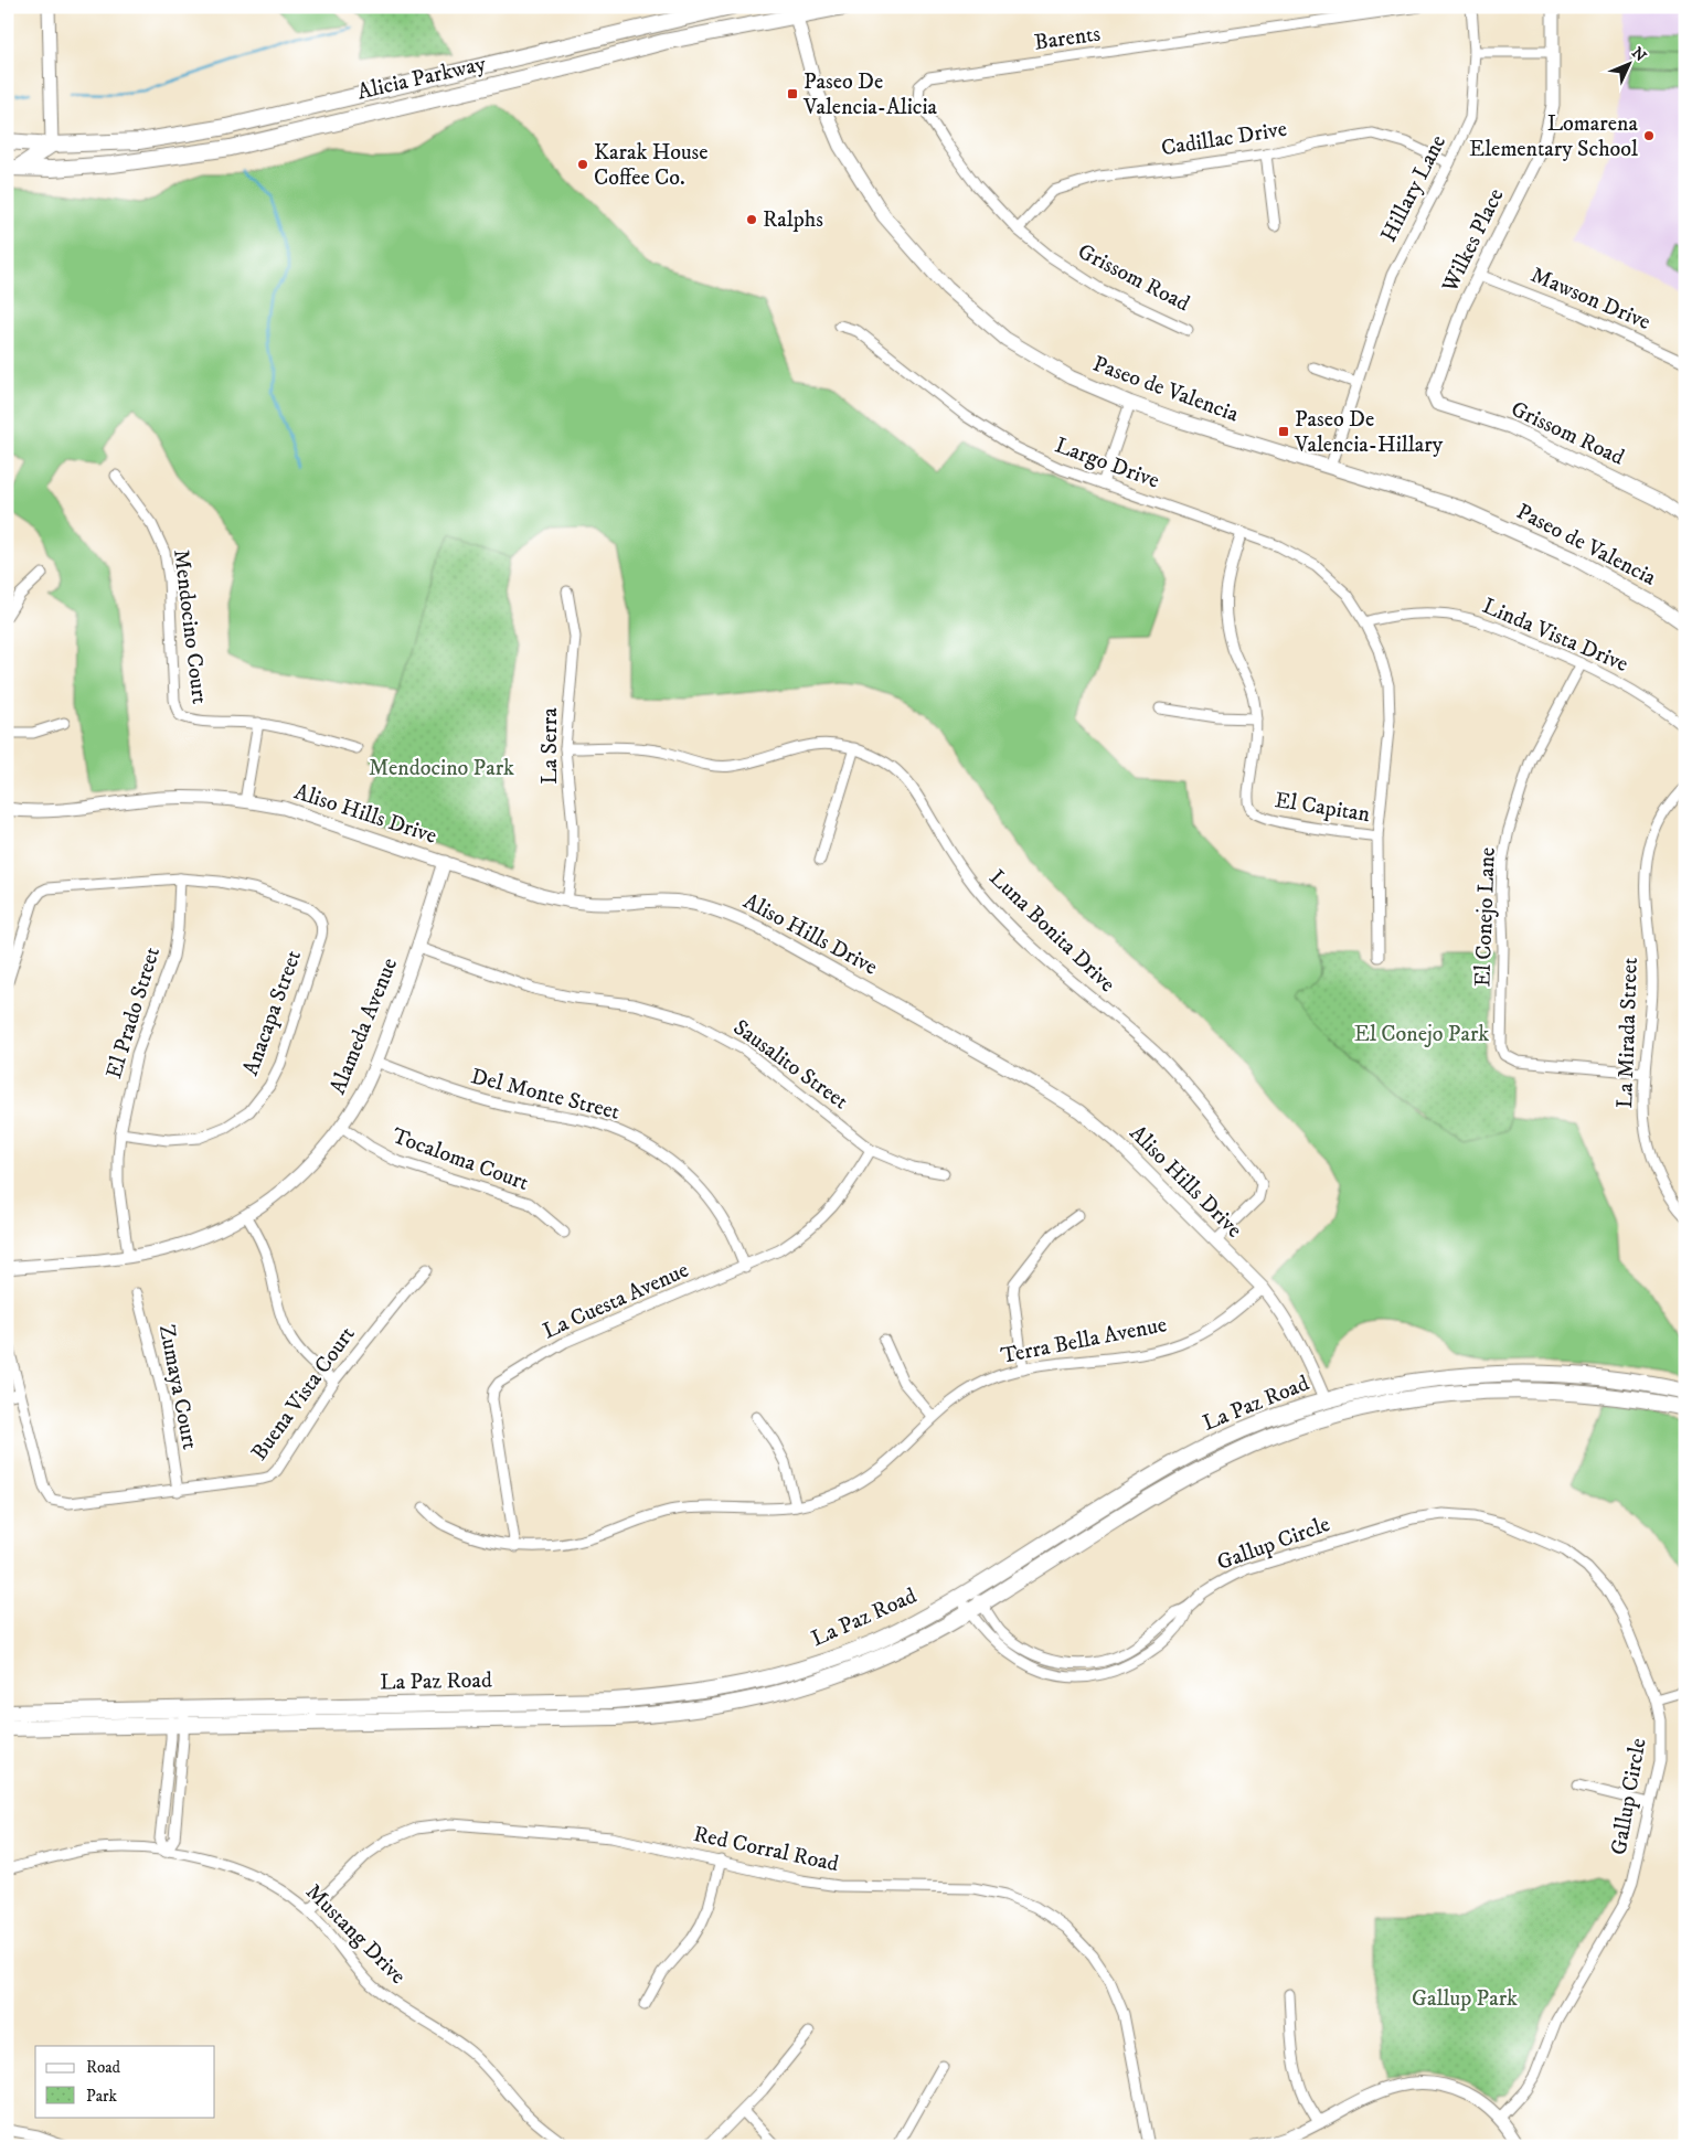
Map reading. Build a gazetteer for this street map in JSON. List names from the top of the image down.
{
  "streets": {
    "main road": ["Alicia Parkway", "Paseo de Valencia", "La Paz Road"],
    "street": [
      "Barents",
      "Cadillac Drive",
      "Hillary Lane",
      "Wilkes Place",
      "Grissom Road",
      "Mawson Drive",
      "Largo Drive",
      "Mendocino Court",
      "Linda Vista Drive",
      "La Serra",
      "El Capitan",
      "Aliso Hills Drive",
      "El Conejo Lane",
      "Luna Bonita Drive",
      "El Prado Street",
      "Anacapa Street",
      "Alameda Avenue",
      "La Mirada Street",
      "Sausalito Street",
      "Del Monte Street",
      "Tocaloma Court",
      "La Cuesta Avenue",
      "Terra Bella Avenue",
      "Zumaya Court",
      "Buena Vista Court",
      "Gallup Circle",
      "Red Corral Road",
      "Mustang Drive"
    ]
  },
  "crossings": [
    ["Barents", "Grissom Road"],
    ["Alicia Parkway", "Paseo de Valencia"],
    ["Cadillac Drive", "Hillary Lane"],
    ["Cadillac Drive", "Grissom Road"],
    ["Hillary Lane", "Paseo de Valencia"],
    ["Wilkes Place", "Grissom Road"],
    ["Wilkes Place", "Mawson Drive"],
    ["Largo Drive", "Linda Vista Drive"],
    ["Largo Drive", "El Capitan"],
    ["Linda Vista Drive", "El Conejo Lane"],
    ["La Serra", "Aliso Hills Drive"],
    ["La Serra", "Luna Bonita Drive"],
    ["Aliso Hills Drive", "Luna Bonita Drive"],
    ["Aliso Hills Drive", "Alameda Avenue"],
    ["Aliso Hills Drive", "Terra Bella Avenue"],
    ["Aliso Hills Drive", "La Paz Road"],
    ["El Conejo Lane", "La Mirada Street"],
    ["El Prado Street", "Anacapa Street"],
    ["El Prado Street", "Alameda Avenue"],
    ["Alameda Avenue", "Sausalito Street"],
    ["Alameda Avenue", "Del Monte Street"],
    ["Alameda Avenue", "Tocaloma Court"],
    ["Sausalito Street", "La Cuesta Avenue"],
    ["Del Monte Street", "La Cuesta Avenue"],
    ["La Cuesta Avenue", "Terra Bella Avenue"],
    ["Zumaya Court", "Buena Vista Court"],
    ["La Paz Road", "Gallup Circle"],
    ["Red Corral Road", "Mustang Drive"]
  ],
  "parks": ["Mendocino Park", "El Conejo Park", "Gallup Park"],
  "places": {
    "transit": ["Paseo De Valencia-Alicia", "Paseo De Valencia-Hillary"],
    "other": ["Lomarena Elementary School", "Karak House Coffee Co.", "Ralphs"]
  },
  "legend": ["Road", "Park"],
  "north": "top right"
}
